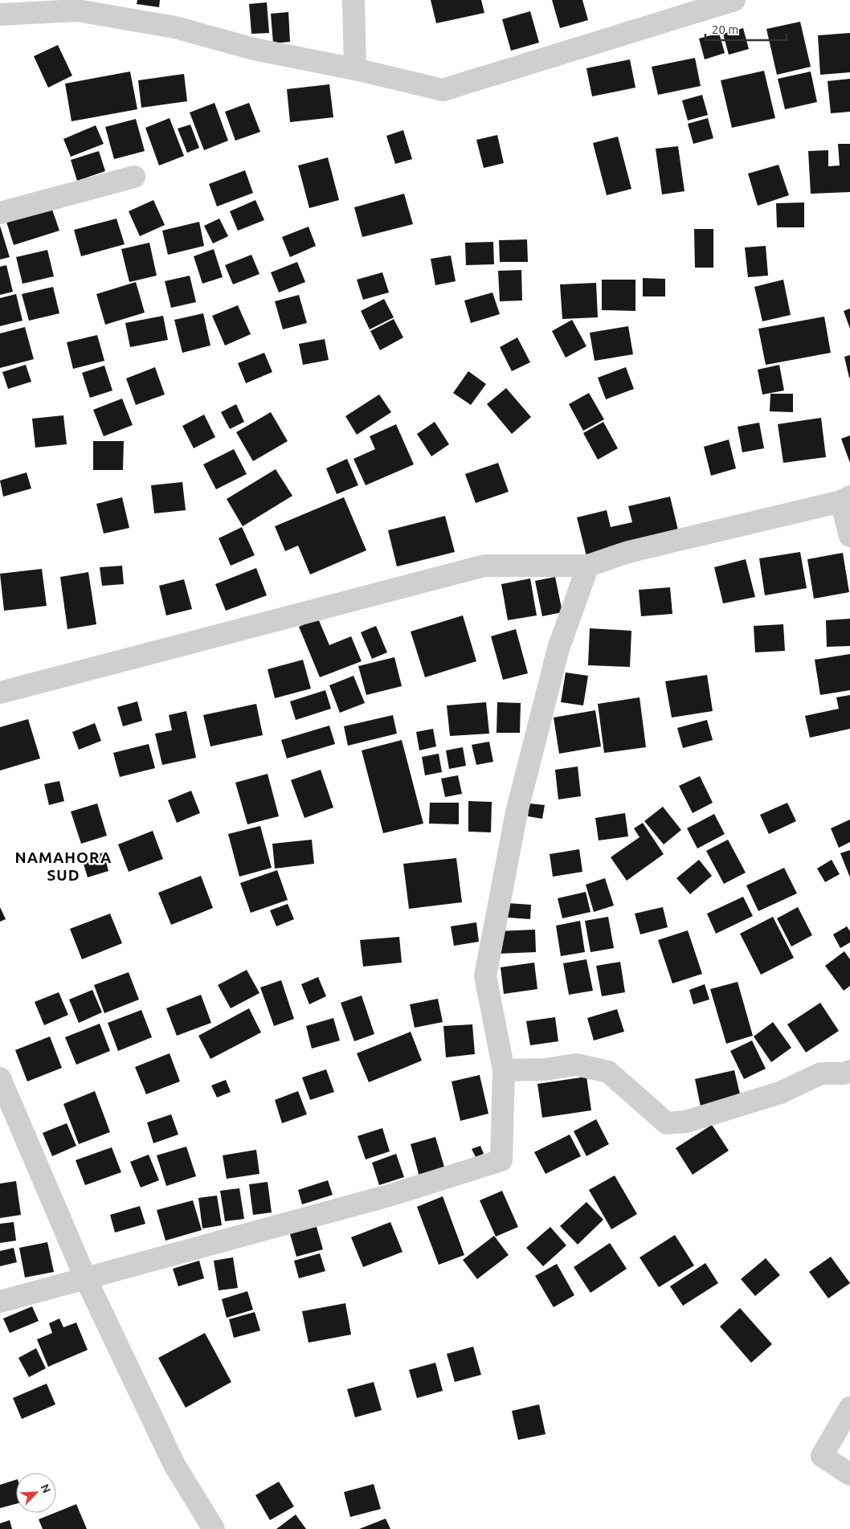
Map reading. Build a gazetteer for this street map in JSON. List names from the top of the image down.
{
  "districts": ["NAMAHORA SUD"],
  "scale_bar": "20 m",
  "north": "top right"
}
